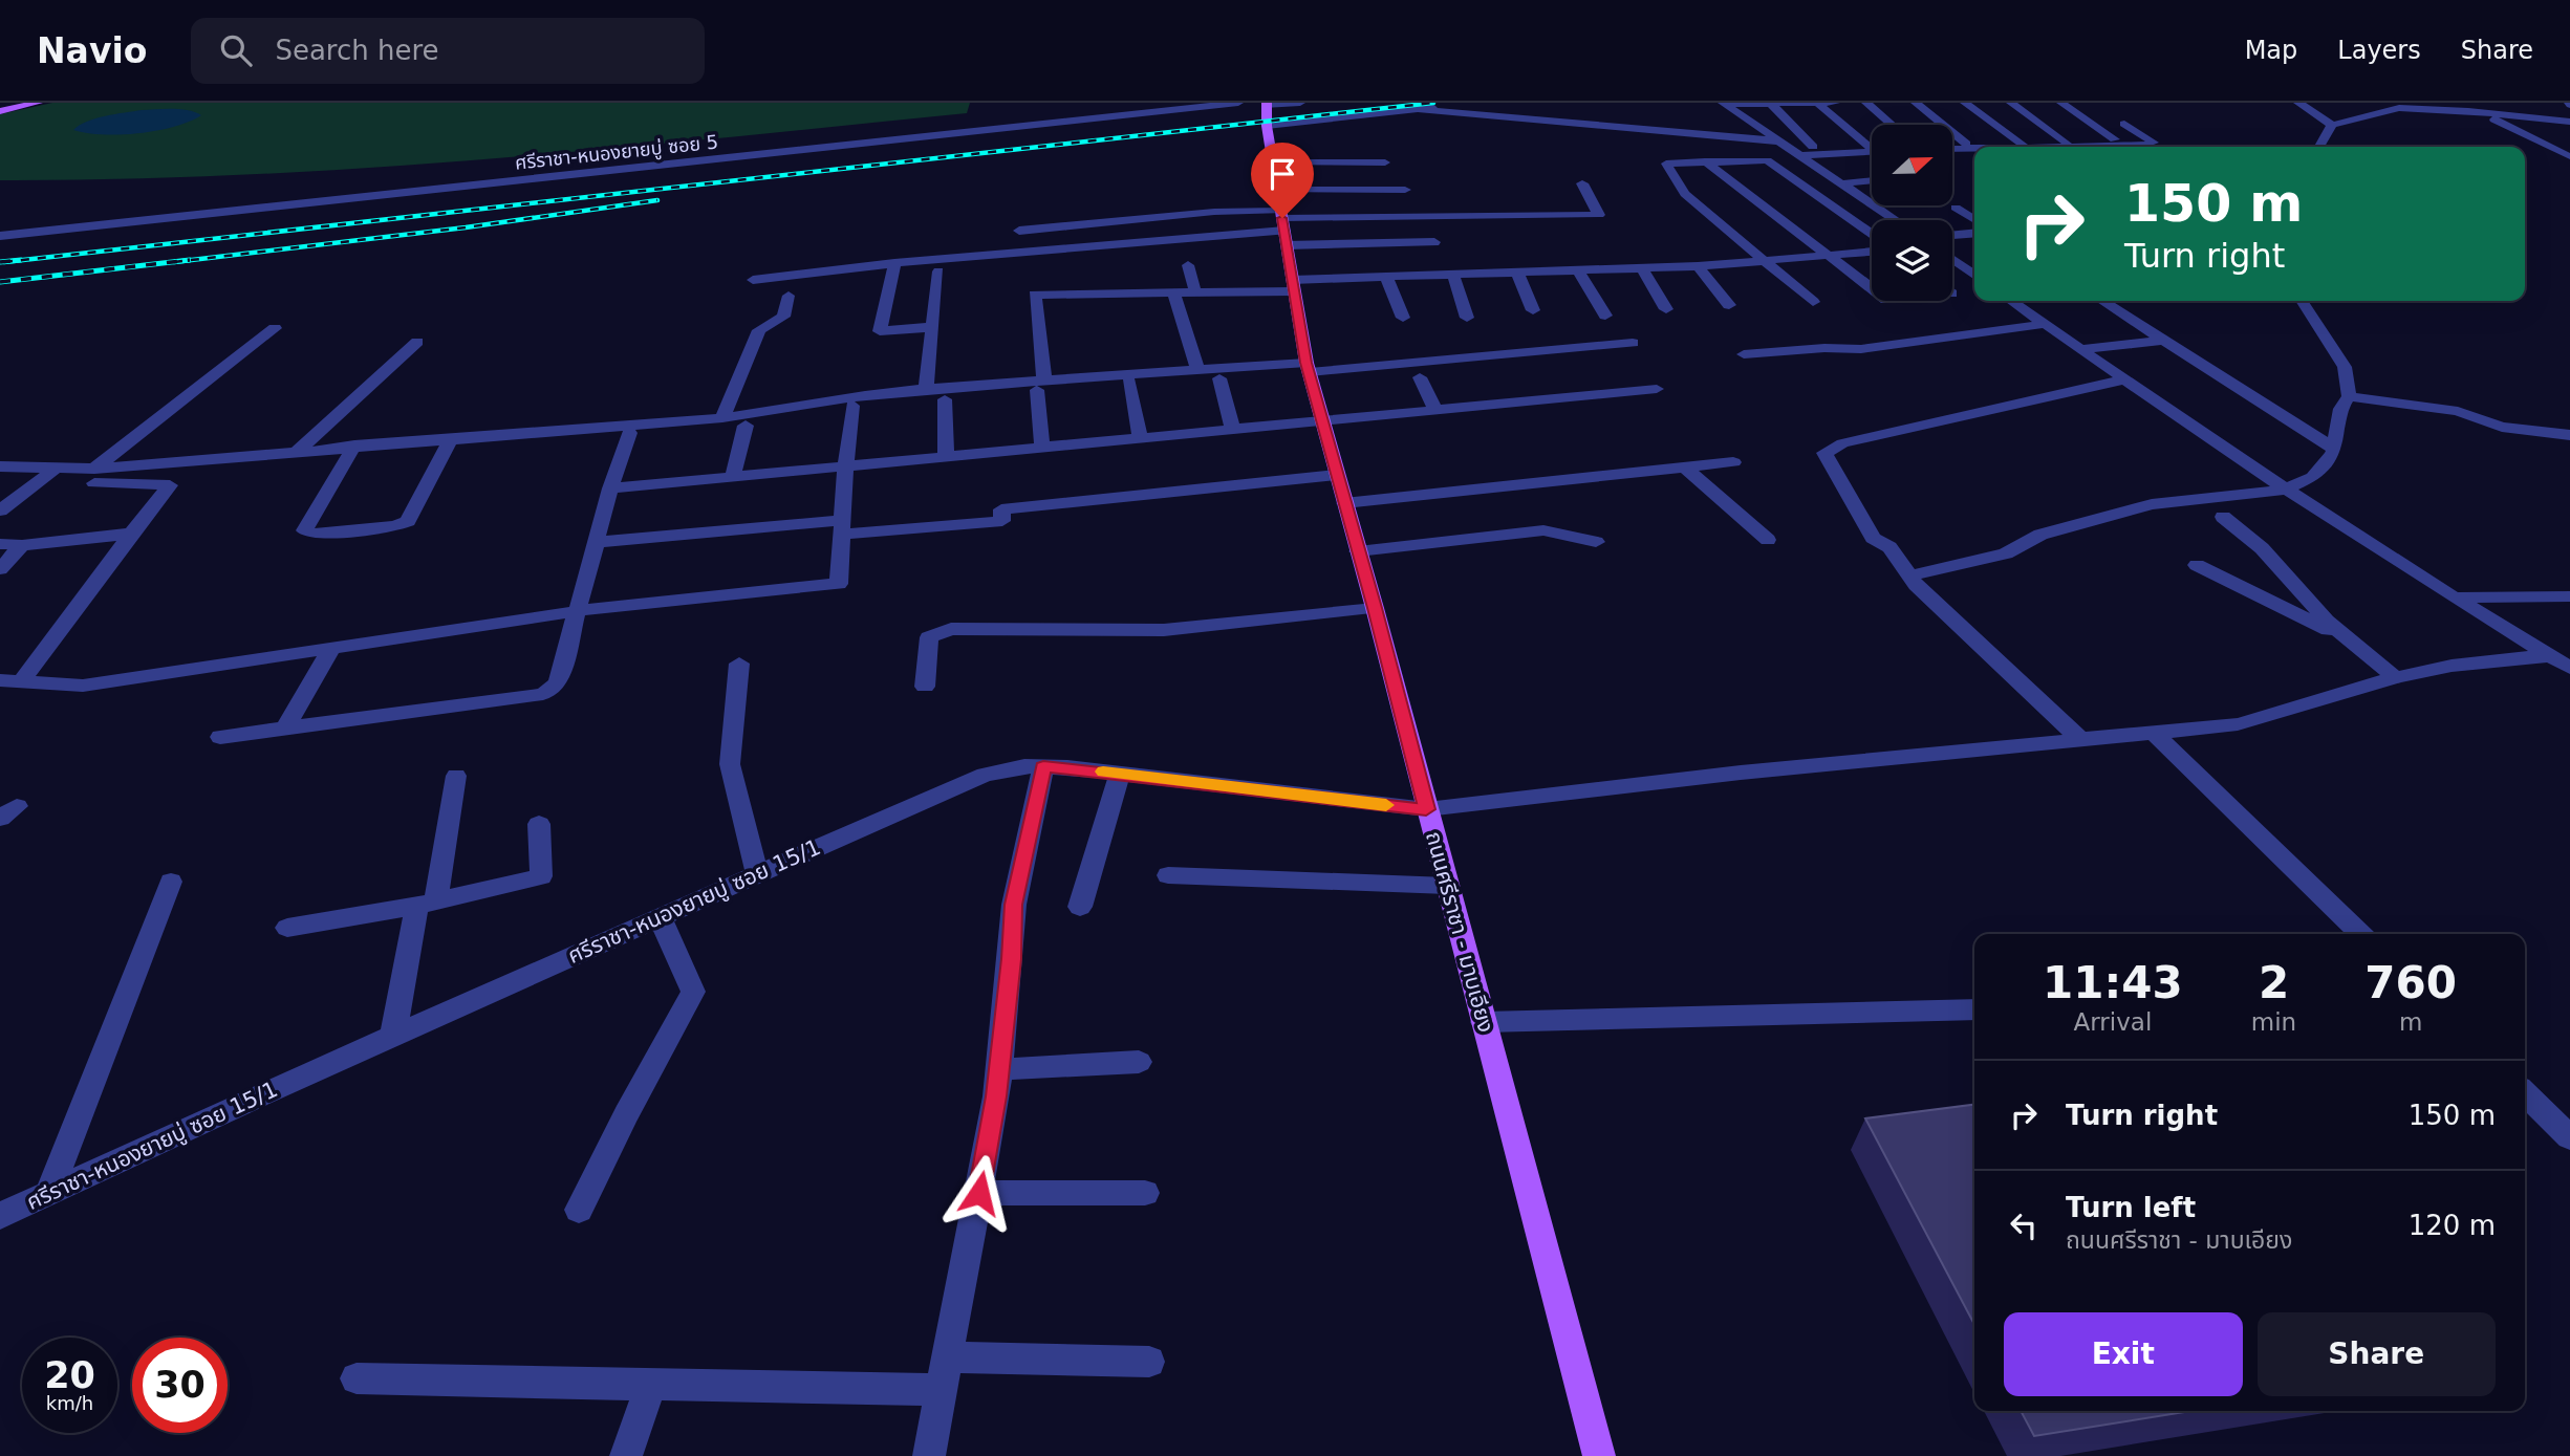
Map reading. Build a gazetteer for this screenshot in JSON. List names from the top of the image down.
{
  "streets": {
    "main road": ["ถนนศรีราชา - มาบเอียง"],
    "street": ["ศรีราชา-หนองยายบู่ ซอย 5", "ศรีราชา-หนองยายบู่ ซอย 15/1"]
  },
  "crossings": [
    ["ศรีราชา-หนองยายบู่ ซอย 15/1", "ถนนศรีราชา - มาบเอียง"]
  ],
  "north": "right",
  "page": {
    "header": "Navio",
    "search": "Search here",
    "nav": ["Map", "Layers", "Share"],
    "turn": ["150 m", "Turn right"],
    "eta": [
      "11:43",
      "Arrival",
      "2",
      "min",
      "760",
      "m"
    ],
    "list": [
      {
        "name": "Turn right",
        "value": "150 m"
      },
      {
        "name": "Turn left",
        "note": "ถนนศรีราชา - มาบเอียง",
        "value": "120 m"
      }
    ],
    "buttons": ["Exit", "Share"],
    "speed": "20 km/h",
    "limit": "30"
  }
}
